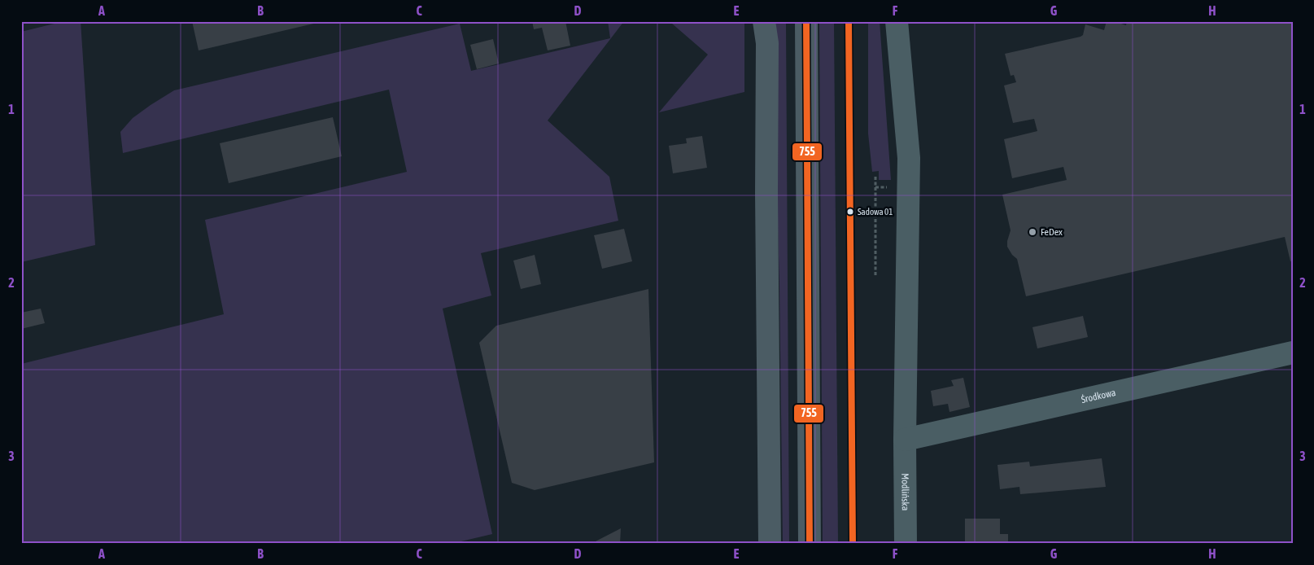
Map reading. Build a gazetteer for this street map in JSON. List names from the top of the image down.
{
  "streets": {
    "street": ["Środkowa", "Modlińska"]
  },
  "crossings": [
    ["Środkowa", "Modlińska"]
  ],
  "places": ["Sadowa 01", "FeDex"],
  "lines": ["transit line 755"],
  "grid": {
    "columns": [
      "A",
      "B",
      "C",
      "D",
      "E",
      "F",
      "G",
      "H"
    ],
    "rows": ["1", "2", "3"]
  }
}
